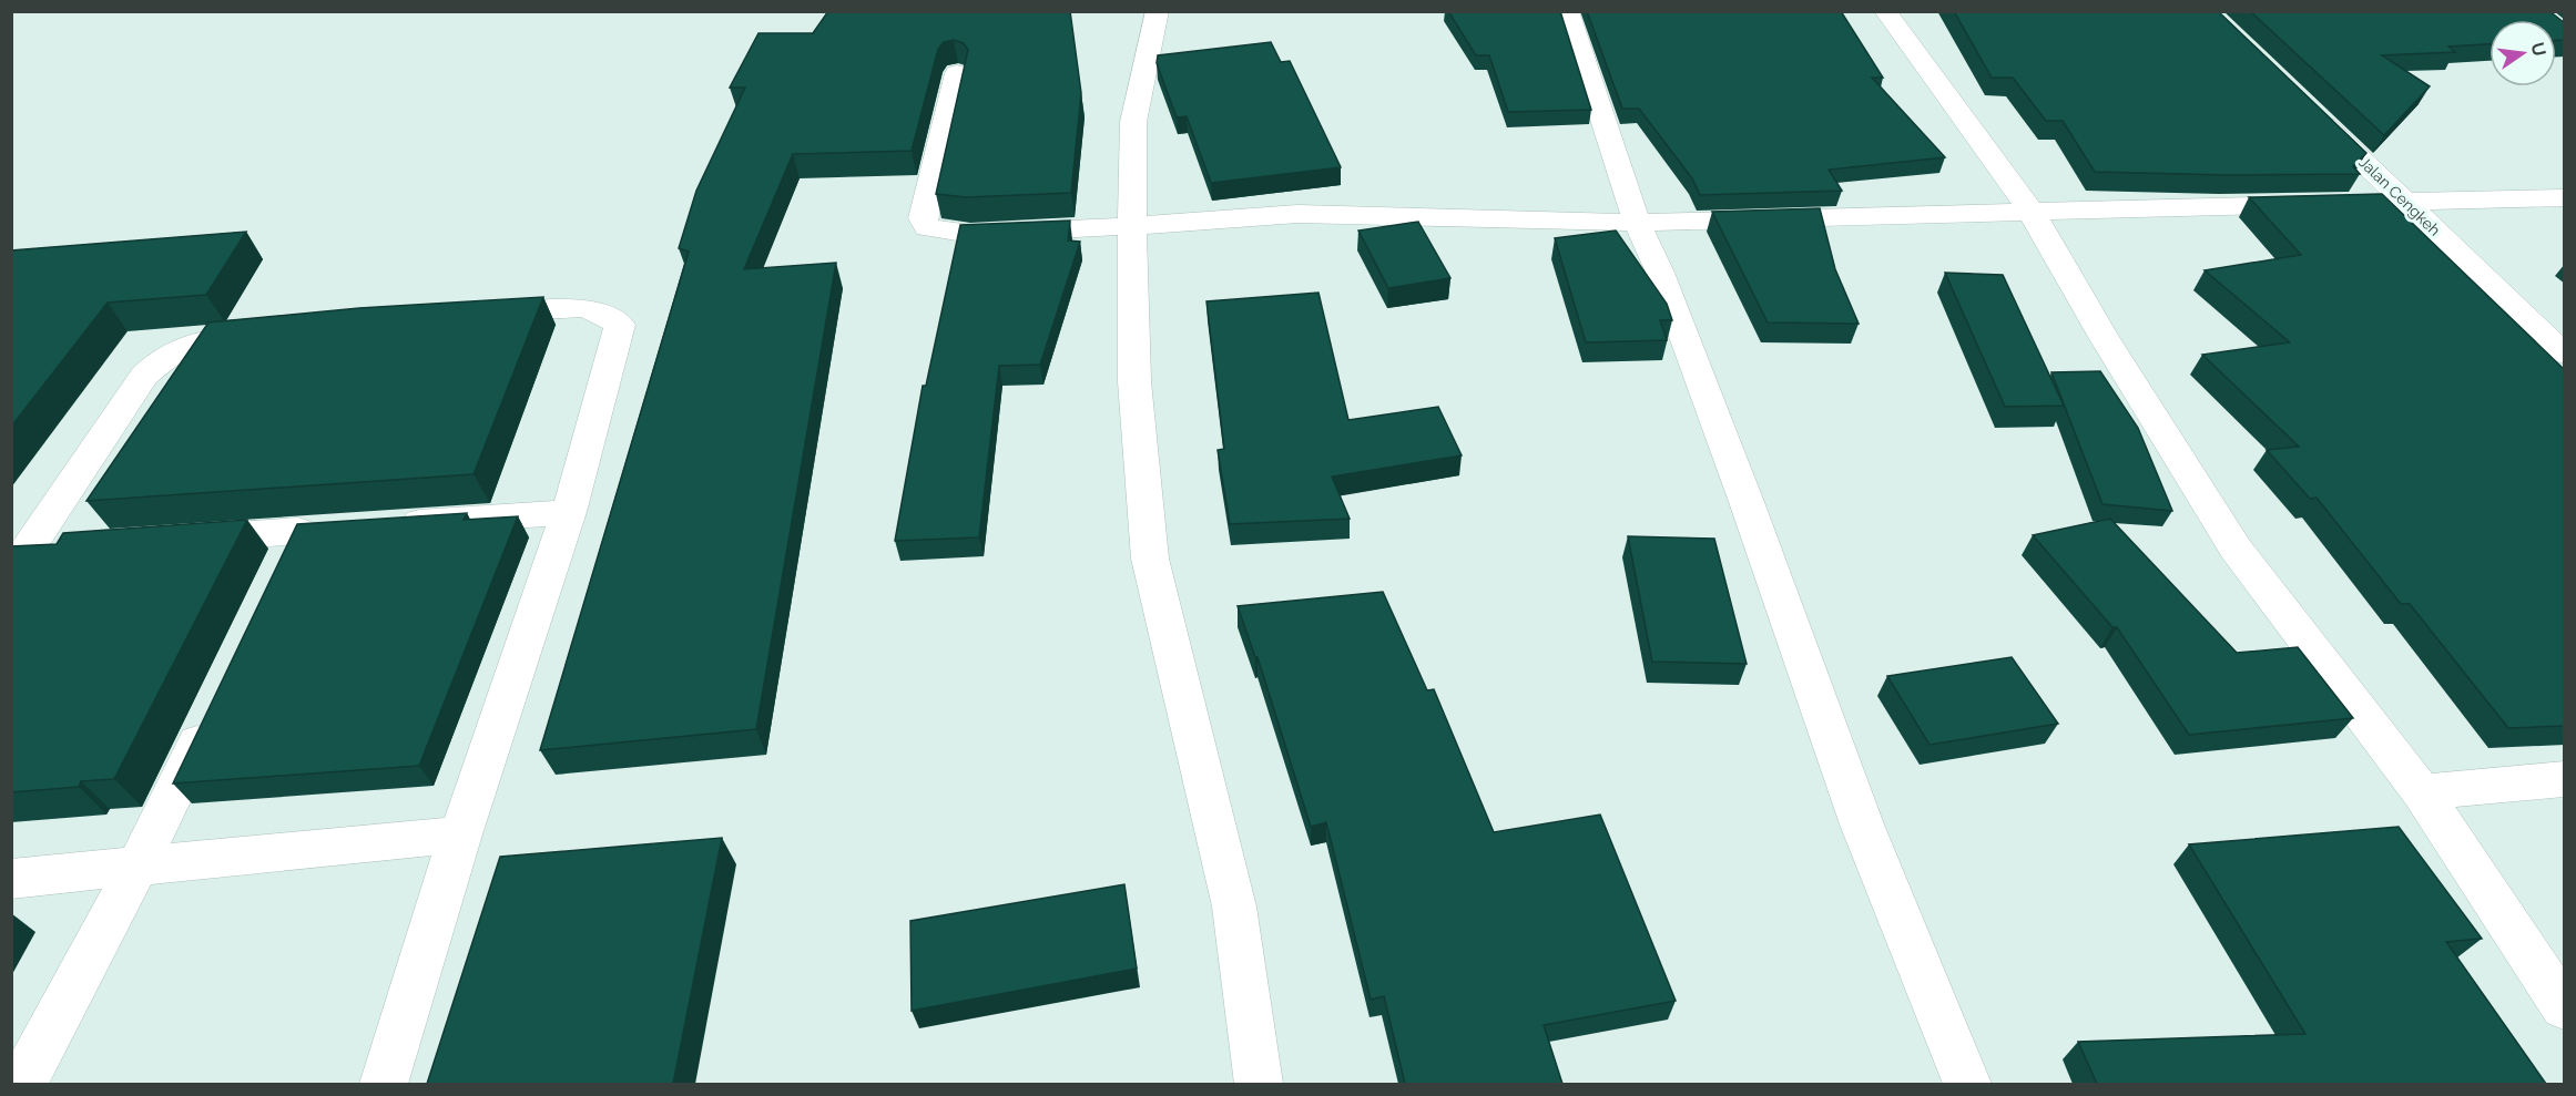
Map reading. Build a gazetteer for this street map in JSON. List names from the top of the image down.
{
  "streets": {
    "street": ["Jalan Cengkeh"]
  },
  "north": "right"
}
